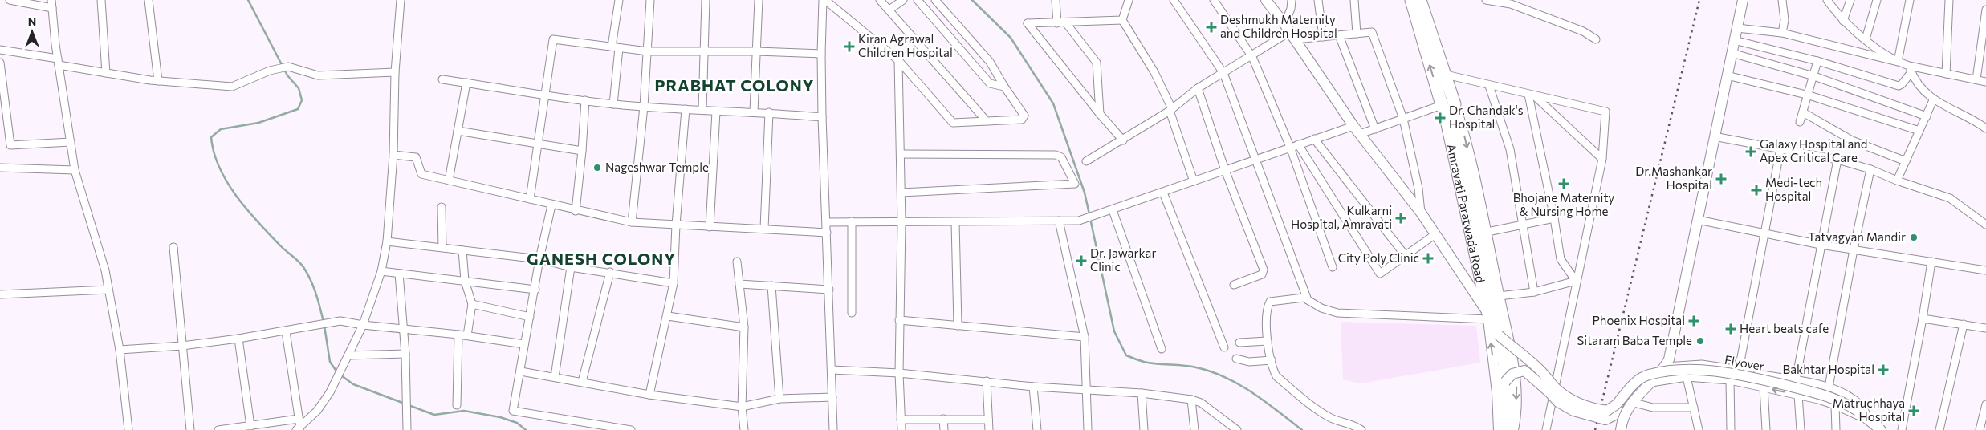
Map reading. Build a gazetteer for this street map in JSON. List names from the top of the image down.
{
  "streets": {
    "main road": ["Amravati Paratwada Road", "Flyover"]
  },
  "crossings": [
    ["Amravati Paratwada Road", "Flyover"]
  ],
  "districts": ["PRABHAT COLONY", "GANESH COLONY"],
  "places": {
    "health": [
      "Deshmukh Maternity and Children Hospital",
      "Kiran Agrawal Children Hospital",
      "Dr. Chandak's Hospital",
      "Galaxy Hospital and Apex Critical Care",
      "Dr.Mashankar Hospital",
      "Bhojane Maternity & Nursing Home",
      "Medi-tech Hospital",
      "Kulkarni Hospital, Amravati",
      "City Poly Clinic",
      "Dr. Jawarkar Clinic",
      "Phoenix Hospital",
      "Heart beats cafe",
      "Bakhtar Hospital",
      "Matruchhaya Hospital"
    ],
    "other": ["Nageshwar Temple", "Tatvagyan Mandir", "Sitaram Baba Temple"]
  },
  "north": "top"
}
